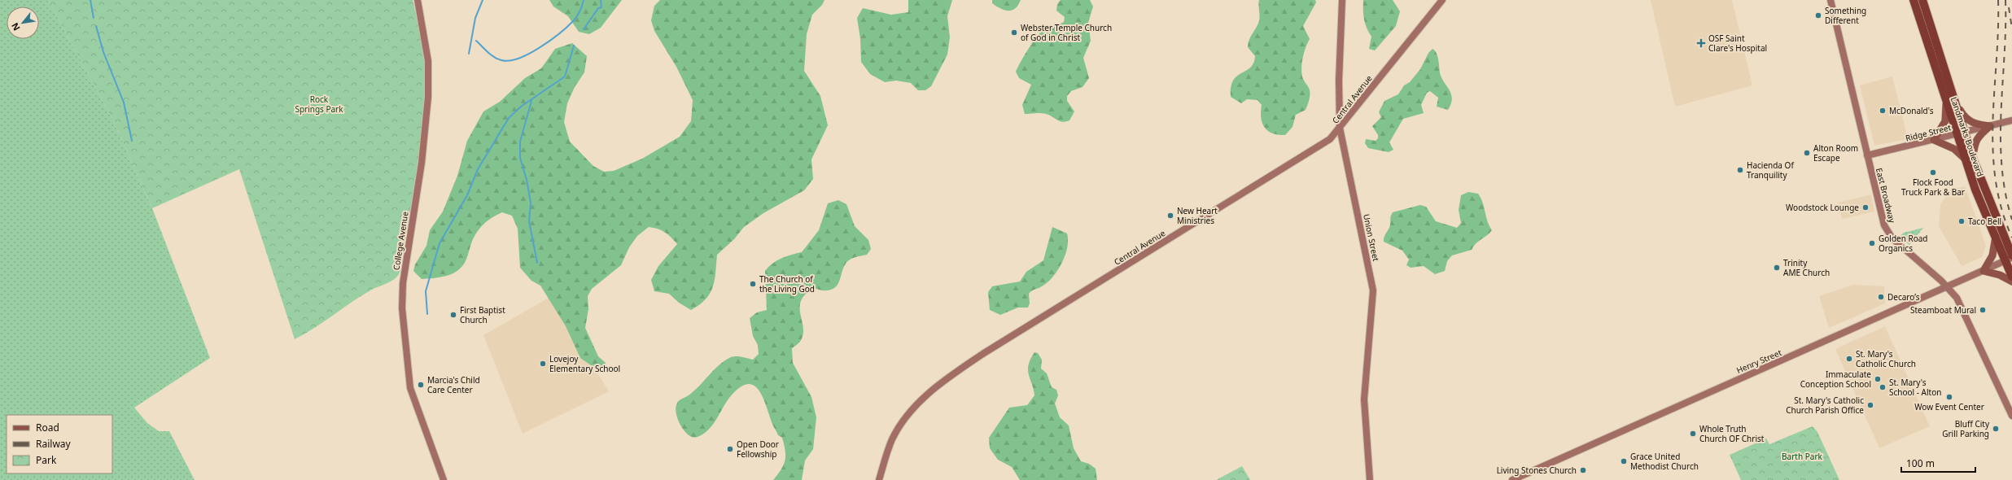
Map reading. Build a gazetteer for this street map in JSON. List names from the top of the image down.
{
  "streets": {
    "highway": ["Landmarks Boulevard"],
    "street": [
      "Central Avenue",
      "Ridge Street",
      "East Broadway",
      "Union Street",
      "College Avenue",
      "Henry Street"
    ]
  },
  "crossings": [
    ["Central Avenue", "Union Street"],
    ["Ridge Street", "Landmarks Boulevard"],
    ["Ridge Street", "East Broadway"],
    ["Landmarks Boulevard", "Henry Street"],
    ["East Broadway", "Henry Street"]
  ],
  "parks": ["Rock Springs Park", "Barth Park"],
  "places": {
    "other": [
      "Something Different",
      "Webster Temple Church of God in Christ",
      "McDonald's",
      "Alton Room Escape",
      "Hacienda Of Tranquility",
      "Flock Food Truck Park & Bar",
      "Woodstock Lounge",
      "New Heart Ministries",
      "Taco Bell",
      "Golden Road Organics",
      "Trinity AME Church",
      "The Church of the Living God",
      "Decaro’s",
      "Steamboat Mural",
      "First Baptist Church",
      "St. Mary's Catholic Church",
      "Lovejoy Elementary School",
      "Immaculate Conception School",
      "Marcia's Child Care Center",
      "St. Mary's School - Alton",
      "Wow Event Center",
      "St. Mary's Catholic Church Parish Office",
      "Bluff City Grill Parking",
      "Whole Truth Church OF Christ",
      "Open Door Fellowship",
      "Grace United Methodist Church",
      "Living Stones Church"
    ],
    "health": ["OSF Saint Clare's Hospital"]
  },
  "legend": ["Road", "Railway", "Park"],
  "scale_bar": "100 m",
  "north": "bottom left"
}
